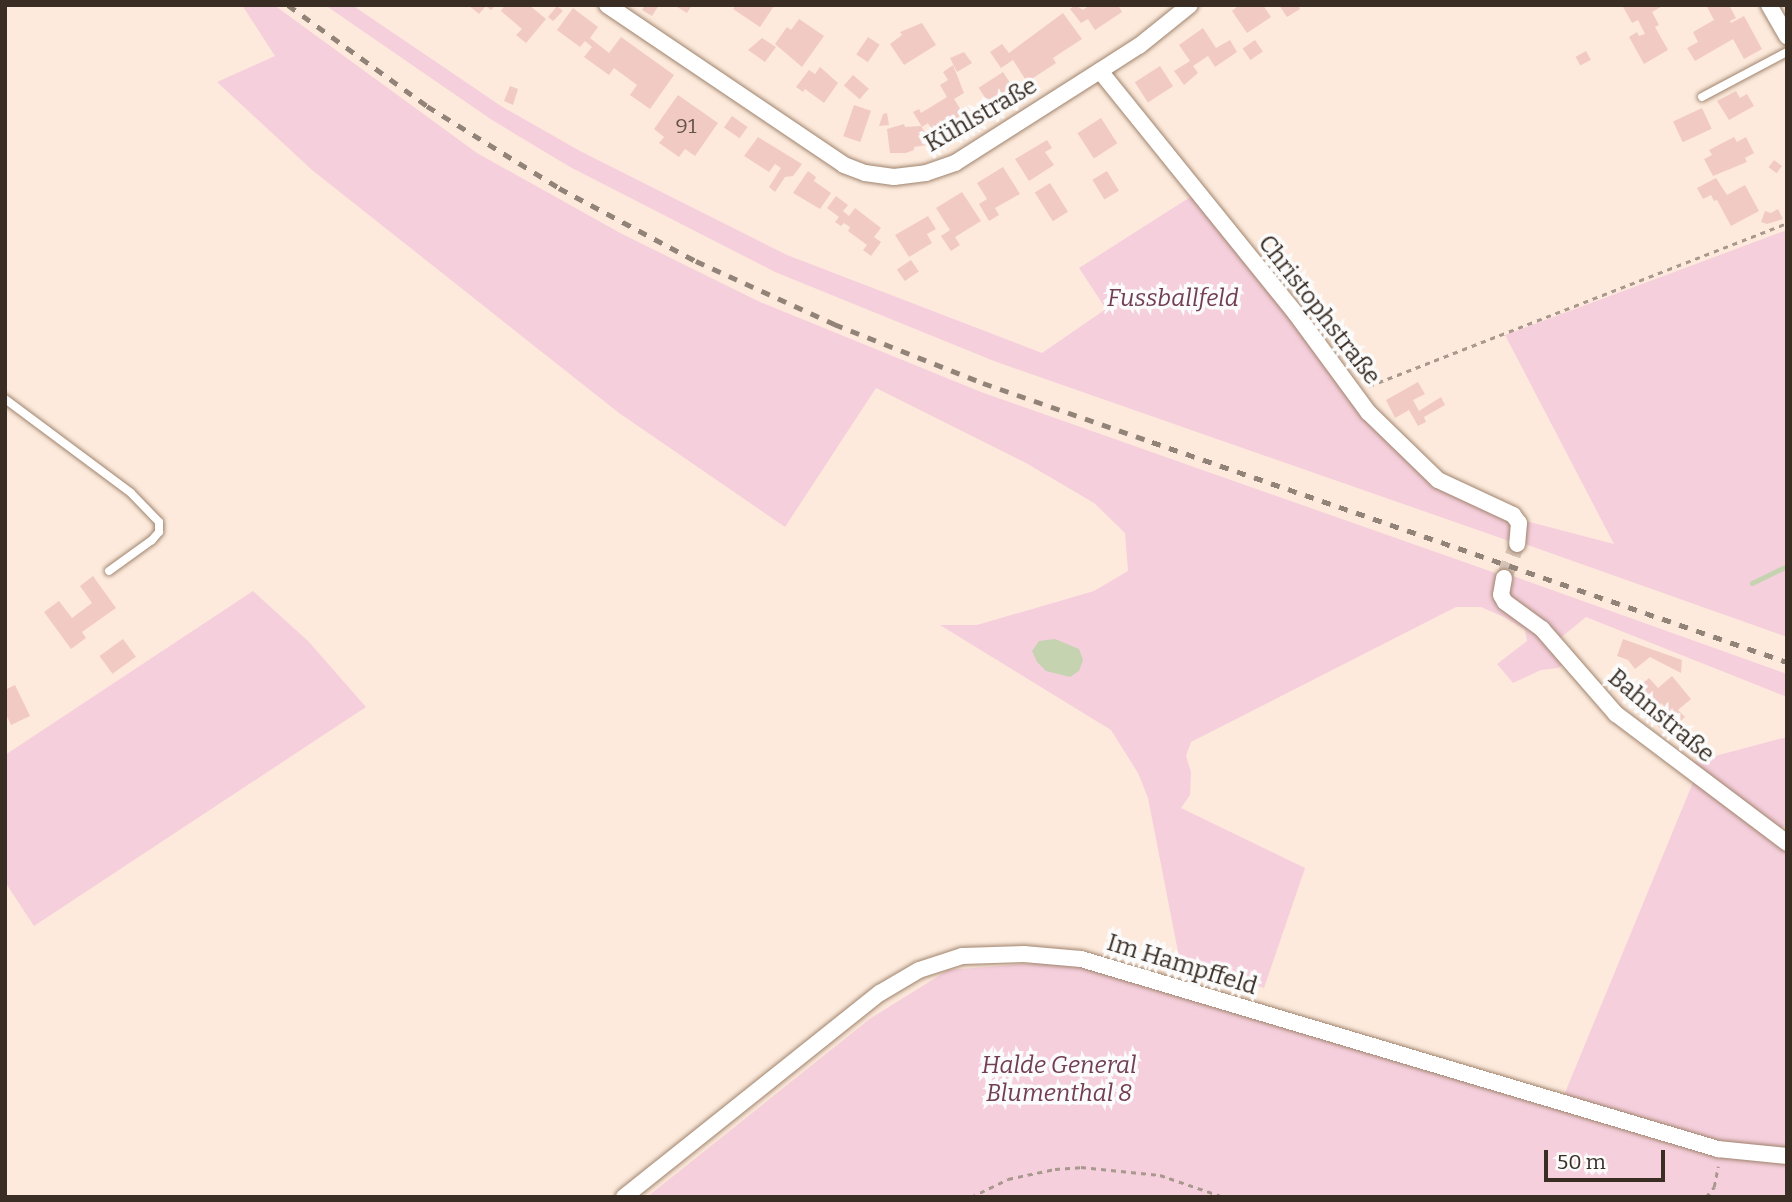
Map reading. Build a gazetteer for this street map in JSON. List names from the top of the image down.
{
  "streets": {
    "street": [
      "Kühlstraße",
      "Christophstraße",
      "Bahnstraße",
      "Im Hampffeld"
    ]
  },
  "crossings": [
    ["Kühlstraße", "Christophstraße"]
  ],
  "parks": ["Fussballfeld", "Halde General Blumenthal 8"],
  "house_numbers": ["91"],
  "scale_bar": "50 m"
}
